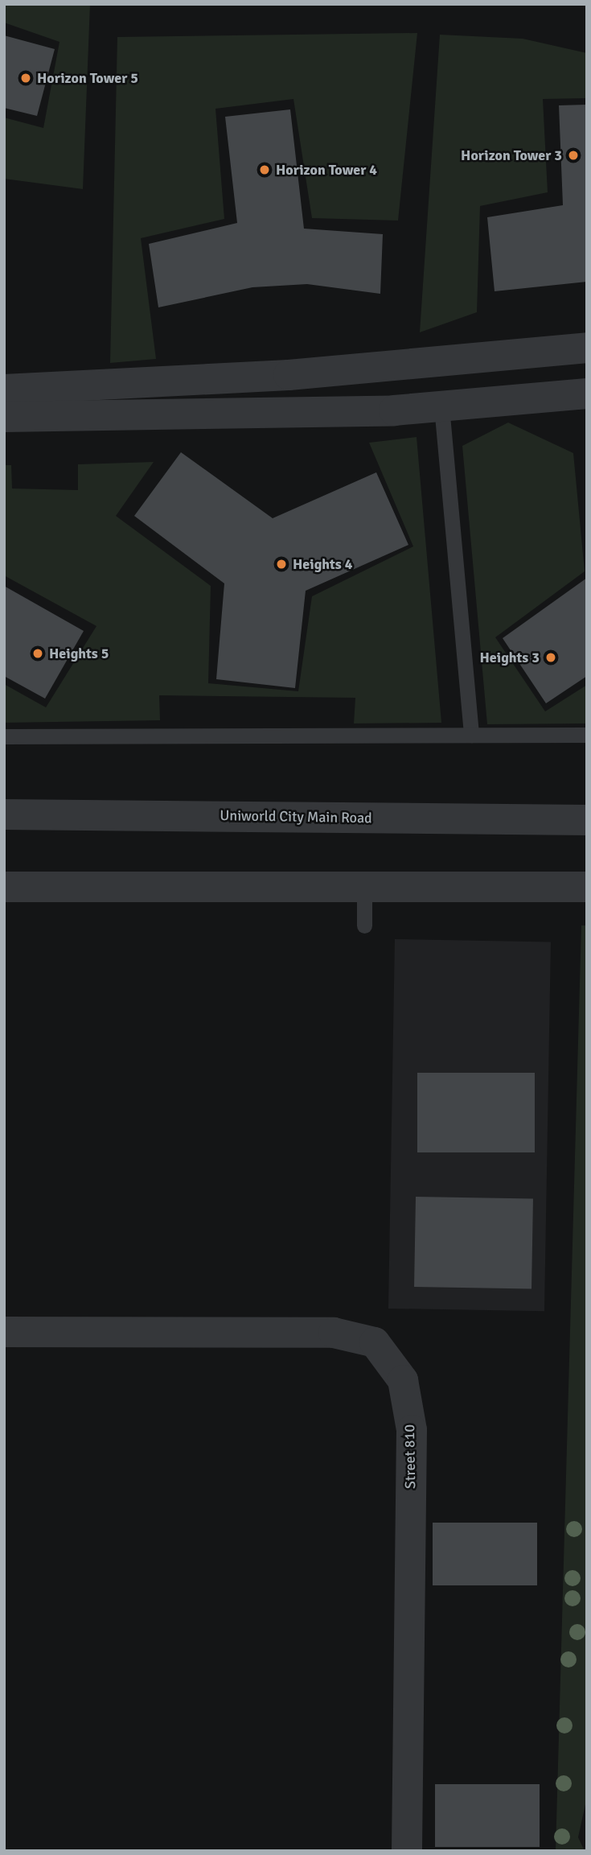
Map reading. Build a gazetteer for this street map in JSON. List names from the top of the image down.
{
  "streets": {
    "street": ["Uniworld City Main Road", "Street 810"]
  },
  "places": [
    "Horizon Tower 5",
    "Horizon Tower 3",
    "Horizon Tower 4",
    "Heights 4",
    "Heights 5",
    "Heights 3"
  ]
}
